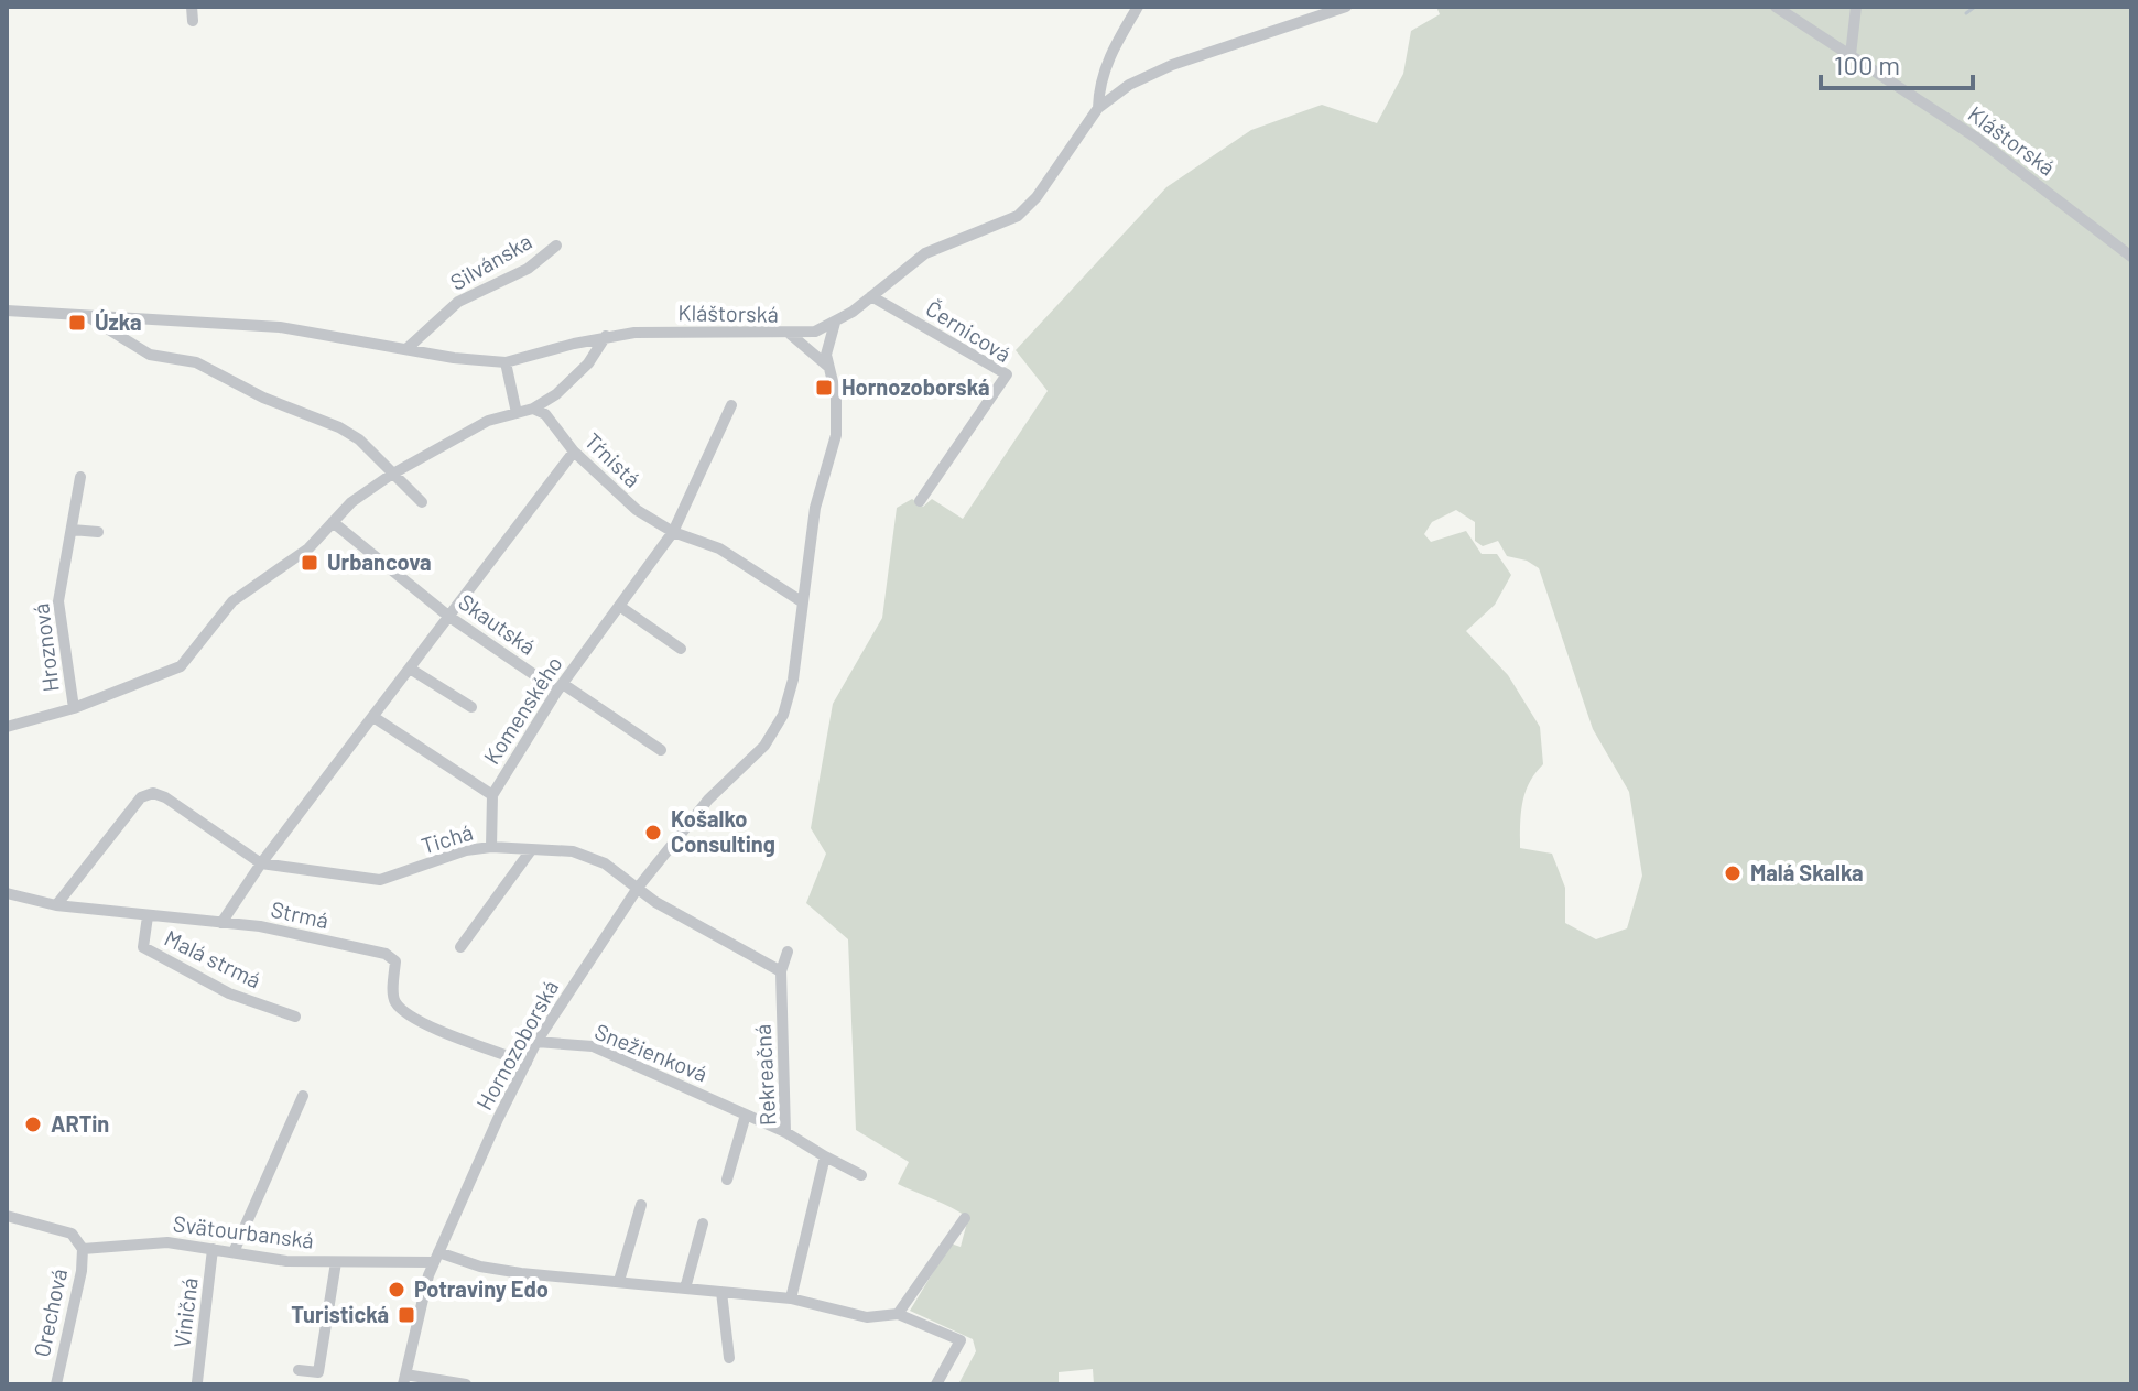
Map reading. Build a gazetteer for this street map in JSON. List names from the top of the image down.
{
  "streets": {
    "street": [
      "Kláštorská",
      "Silvánska",
      "Černicová",
      "Tŕnistá",
      "Skautská",
      "Hroznová",
      "Komenského",
      "Tichá",
      "Strmá",
      "Malá strmá",
      "Hornozoborská",
      "Snežienková",
      "Rekreačná",
      "Svätourbanská",
      "Orechová",
      "Viničná"
    ]
  },
  "crossings": [
    ["Kláštorská", "Silvánska"],
    ["Kláštorská", "Černicová"],
    ["Kláštorská", "Hornozoborská"],
    ["Tŕnistá", "Komenského"],
    ["Tŕnistá", "Hornozoborská"],
    ["Skautská", "Komenského"],
    ["Komenského", "Tichá"],
    ["Tichá", "Hornozoborská"],
    ["Strmá", "Malá strmá"],
    ["Strmá", "Hornozoborská"],
    ["Hornozoborská", "Snežienková"],
    ["Hornozoborská", "Svätourbanská"],
    ["Snežienková", "Rekreačná"],
    ["Svätourbanská", "Orechová"],
    ["Svätourbanská", "Viničná"]
  ],
  "places": {
    "transit": [
      "Úzka",
      "Hornozoborská",
      "Urbancova",
      "Turistická"
    ],
    "other": [
      "Košalko Consulting",
      "Malá Skalka",
      "ARTin",
      "Potraviny Edo"
    ]
  },
  "scale_bar": "100 m"
}
